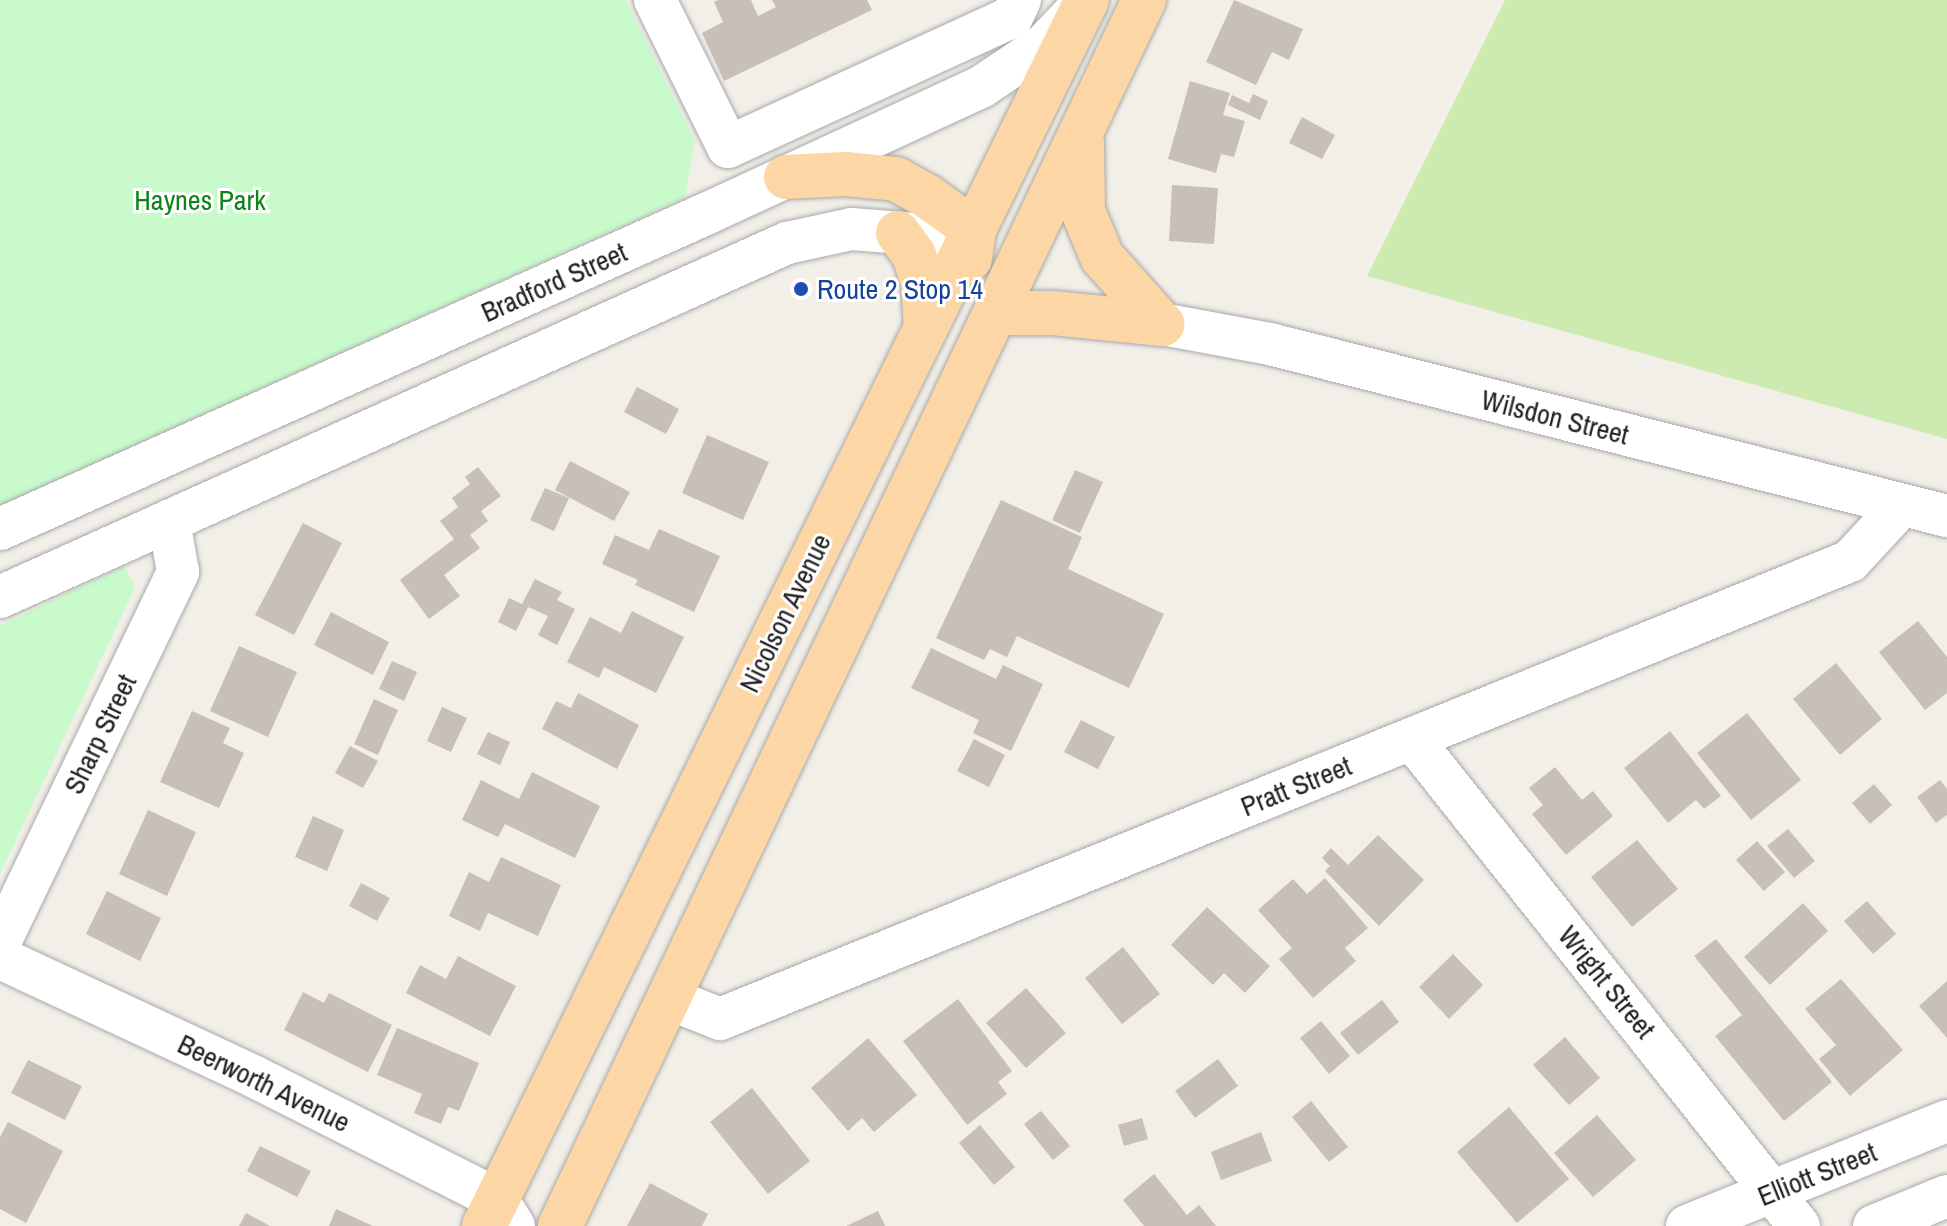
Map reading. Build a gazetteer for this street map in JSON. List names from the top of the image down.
{
  "streets": {
    "main road": ["Nicolson Avenue"],
    "street": [
      "Bradford Street",
      "Wilsdon Street",
      "Sharp Street",
      "Pratt Street",
      "Wright Street",
      "Beerworth Avenue",
      "Elliott Street"
    ]
  },
  "crossings": [
    ["Bradford Street", "Nicolson Avenue"],
    ["Wilsdon Street", "Pratt Street"],
    ["Nicolson Avenue", "Beerworth Avenue"],
    ["Pratt Street", "Wright Street"],
    ["Wright Street", "Elliott Street"]
  ],
  "parks": ["Haynes Park"],
  "places": ["Route 2 Stop 14"]
}
